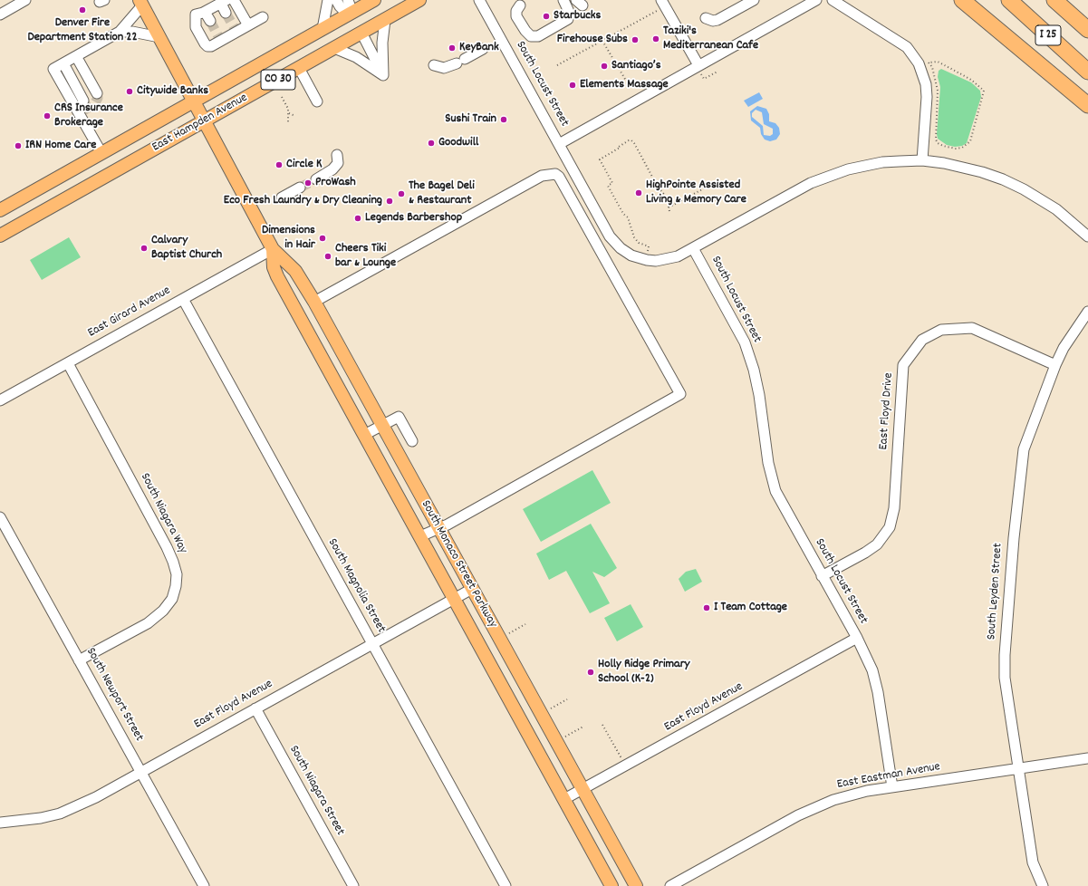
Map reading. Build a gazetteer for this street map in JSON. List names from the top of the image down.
{
  "streets": {
    "highway": ["I 25"],
    "main road": ["CO 30", "East Hampden Avenue", "South Monaco Street Parkway"],
    "street": [
      "South Locust Street",
      "East Girard Avenue",
      "East Floyd Drive",
      "South Niagara Way",
      "South Magnolia Street",
      "South Leyden Street",
      "South Newport Street",
      "East Floyd Avenue",
      "East Eastman Avenue",
      "South Niagara Street"
    ]
  },
  "crossings": [
    ["South Locust Street", "East Floyd Drive"],
    ["South Locust Street", "East Floyd Avenue"],
    ["South Locust Street", "East Eastman Avenue"],
    ["East Hampden Avenue", "South Monaco Street Parkway"],
    ["East Girard Avenue", "South Niagara Way"],
    ["East Girard Avenue", "South Monaco Street Parkway"],
    ["East Girard Avenue", "South Magnolia Street"],
    ["East Floyd Drive", "South Leyden Street"],
    ["South Niagara Way", "South Newport Street"],
    ["South Monaco Street Parkway", "East Floyd Avenue"],
    ["South Magnolia Street", "East Floyd Avenue"],
    ["South Leyden Street", "East Eastman Avenue"],
    ["South Newport Street", "East Floyd Avenue"],
    ["East Floyd Avenue", "South Niagara Street"]
  ],
  "places": [
    "Denver Fire Department Station 22",
    "Starbucks",
    "Taziki's Mediterranean Cafe",
    "Firehouse Subs",
    "KeyBank",
    "Santiago’s",
    "Elements Massage",
    "Citywide Banks",
    "CRS Insurance Brokerage",
    "Sushi Train",
    "Goodwill",
    "IRN Home Care",
    "Circle K",
    "ProWash",
    "HighPointe Assisted Living & Memory Care",
    "The Bagel Deli & Restaurant",
    "Eco Fresh Laundry & Dry Cleaning",
    "Legends Barbershop",
    "Dimensions in Hair",
    "Calvary Baptist Church",
    "Cheers Tiki bar & Lounge",
    "I Team Cottage",
    "Holly Ridge Primary School (K-2)"
  ]
}
